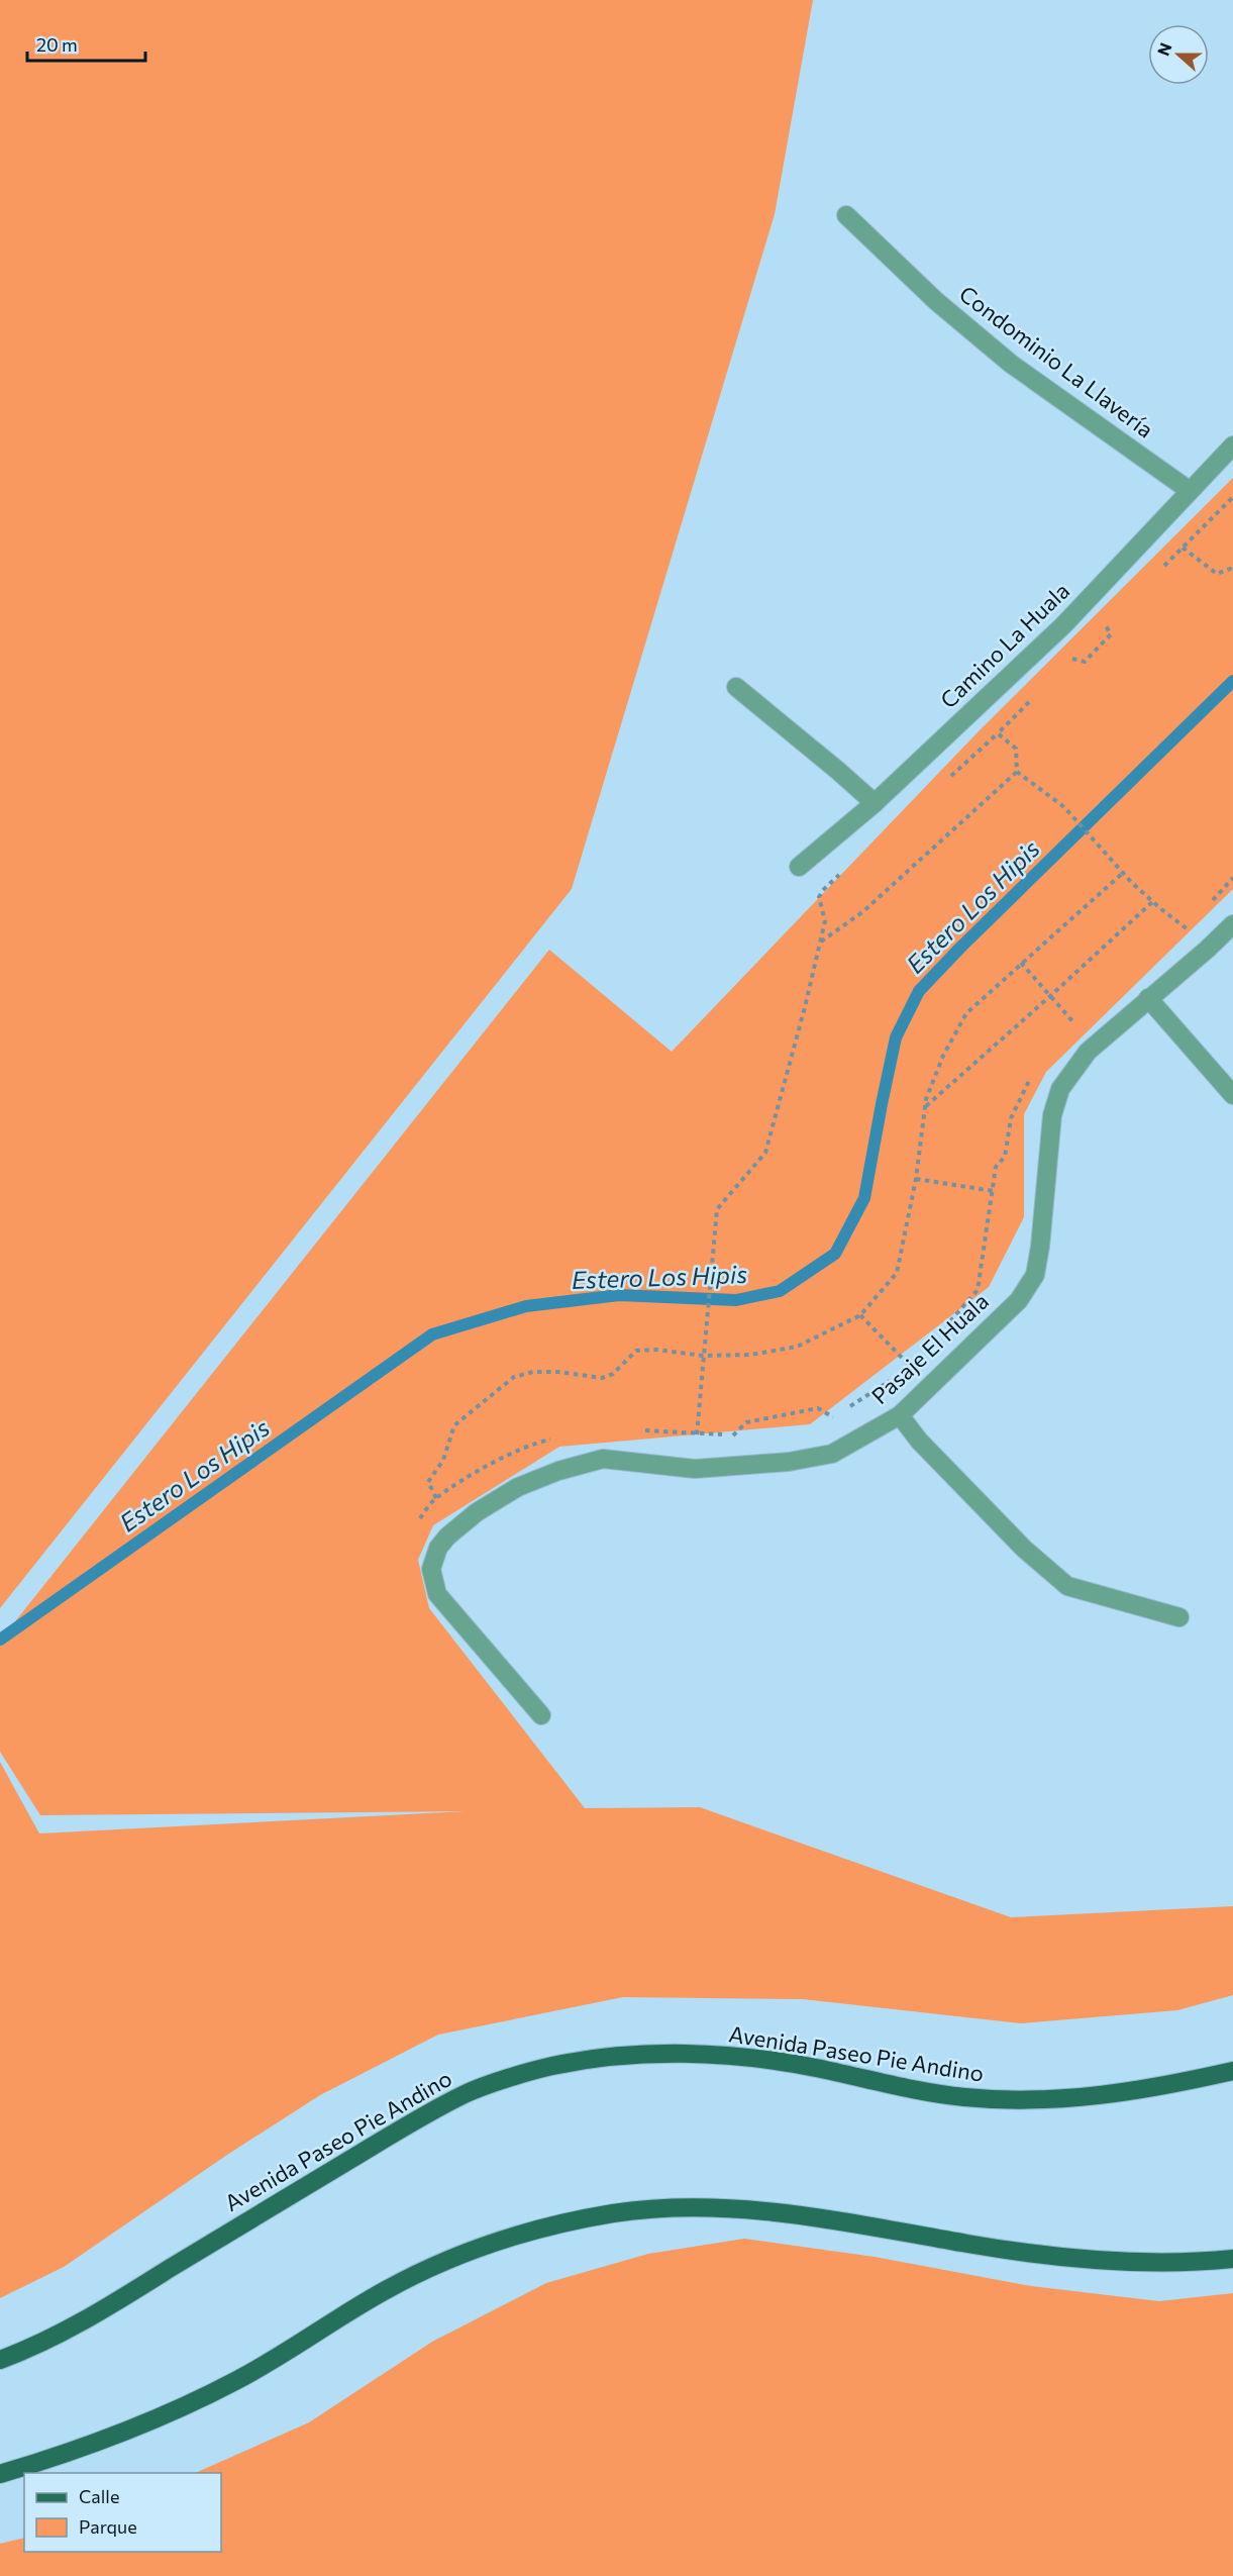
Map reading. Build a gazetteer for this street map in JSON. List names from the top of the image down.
{
  "streets": {
    "main road": ["Avenida Paseo Pie Andino"],
    "street": ["Condominio La Llavería", "Camino La Huala", "Pasaje El Huala"]
  },
  "crossings": [
    ["Condominio La Llavería", "Camino La Huala"]
  ],
  "water": ["Estero Los Hipis"],
  "legend": ["Calle", "Parque"],
  "scale_bar": "20 m",
  "north": "left"
}
